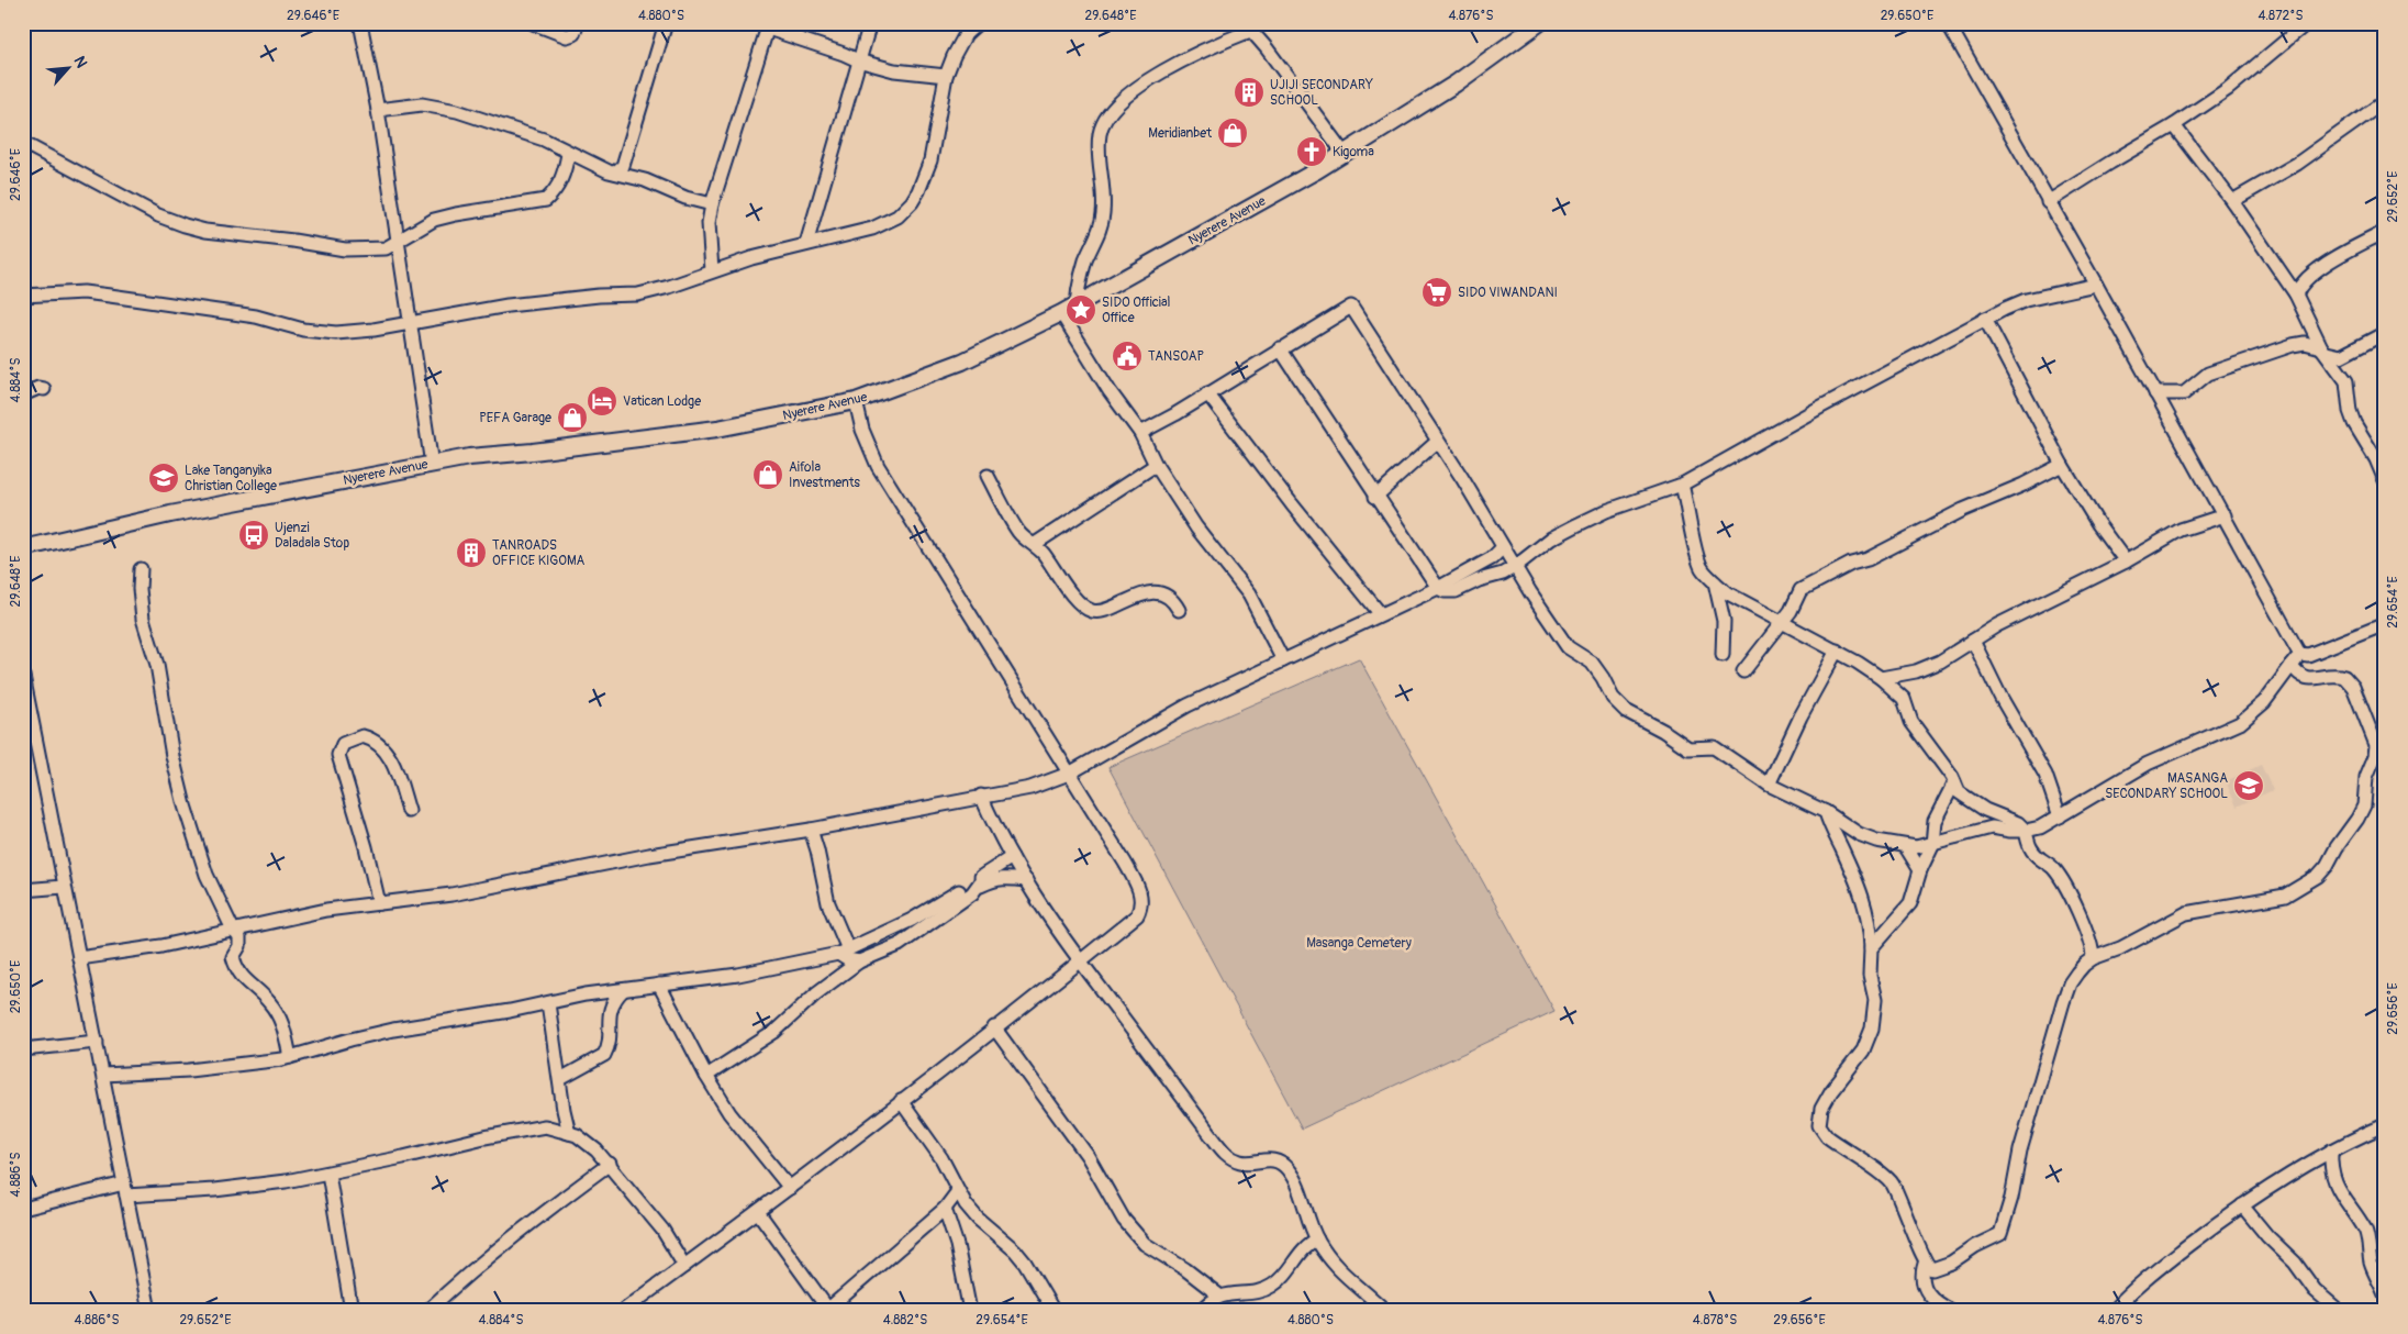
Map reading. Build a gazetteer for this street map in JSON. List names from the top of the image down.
{
  "streets": {
    "main road": ["Nyerere Avenue"]
  },
  "parks": ["Masanga Cemetery"],
  "places": {
    "building": ["UJIJI SECONDARY SCHOOL", "TANROADS OFFICE KIGOMA"],
    "shop": ["Meridianbet", "PEFA Garage", "Aifola Investments"],
    "church": ["Kigoma"],
    "supermarket": ["SIDO VIWANDANI"],
    "place": ["SIDO Official Office"],
    "public building": ["TANSOAP"],
    "hotel": ["Vatican Lodge"],
    "school or university": ["Lake Tanganyika Christian College", "MASANGA SECONDARY SCHOOL"],
    "bus stop": ["Ujenzi Daladala Stop"]
  },
  "north": "top right",
  "coordinates": [
    "29.646°E",
    "4.880°S",
    "29.648°E",
    "4.876°S",
    "29.650°E",
    "4.872°S",
    "29.652°E",
    "4.884°S",
    "29.654°E",
    "29.656°E",
    "4.886°S",
    "4.882°S",
    "4.878°S"
  ]
}
